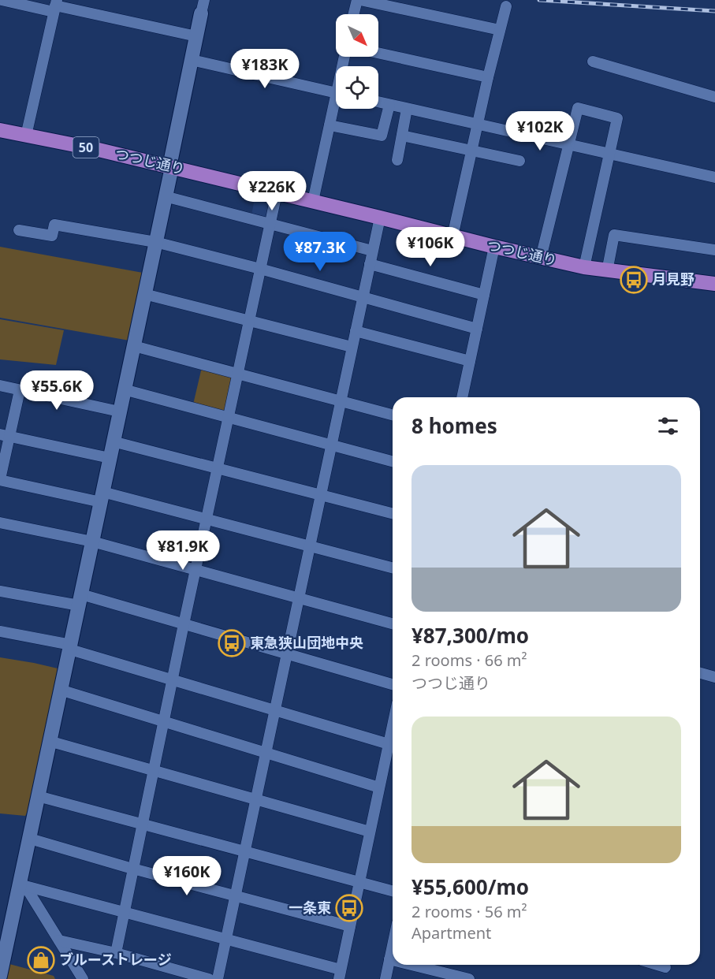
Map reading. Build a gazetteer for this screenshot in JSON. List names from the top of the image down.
{
  "streets": {
    "main road": ["50", "つつじ通り"]
  },
  "places": {
    "bus stop": ["月見野", "東急狭山団地中央", "一条東"],
    "shop": ["ブルーストレージ"]
  },
  "north": "bottom right",
  "page": {
    "price": [
      "¥183K",
      "¥102K",
      "¥226K",
      "¥106K",
      "¥87.3K",
      "¥55.6K",
      "¥81.9K",
      "¥160K"
    ],
    "heading": "8 homes",
    "list": [
      {
        "name": "¥87,300/mo",
        "note": "2 rooms · 66 m² · つつじ通り"
      },
      {
        "name": "¥55,600/mo",
        "note": "2 rooms · 56 m² · Apartment"
      }
    ]
  }
}
